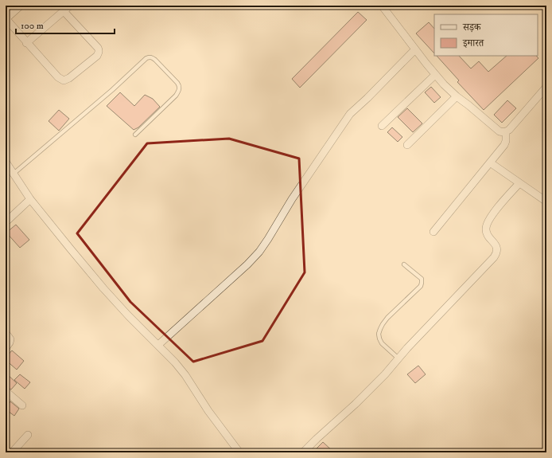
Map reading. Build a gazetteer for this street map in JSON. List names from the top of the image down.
{
  "legend": ["सड़क", "इमारत"],
  "scale_bar": "100 m"
}
